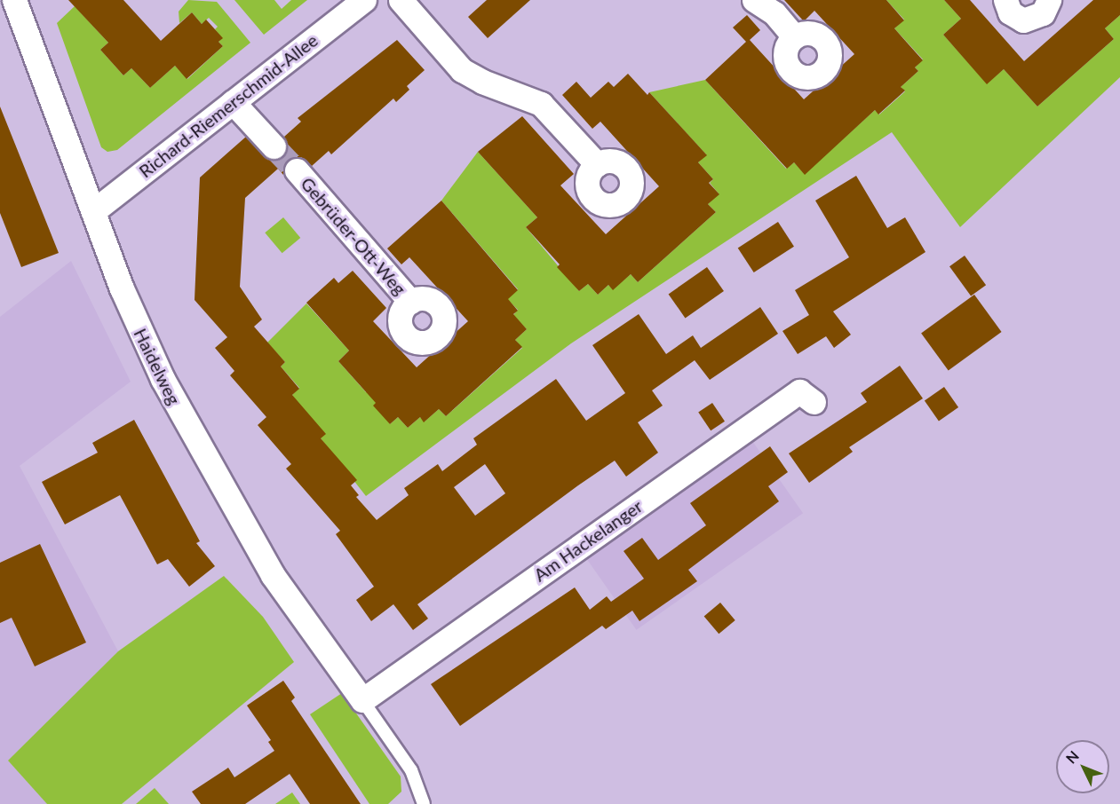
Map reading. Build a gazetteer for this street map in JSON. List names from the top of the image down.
{
  "streets": {
    "street": [
      "Richard-Riemerschmid-Allee",
      "Gebrüder-Ott-Weg",
      "Haidelweg",
      "Am Hackelanger"
    ]
  },
  "crossings": [
    ["Richard-Riemerschmid-Allee", "Haidelweg"],
    ["Haidelweg", "Am Hackelanger"]
  ],
  "north": "top left"
}
